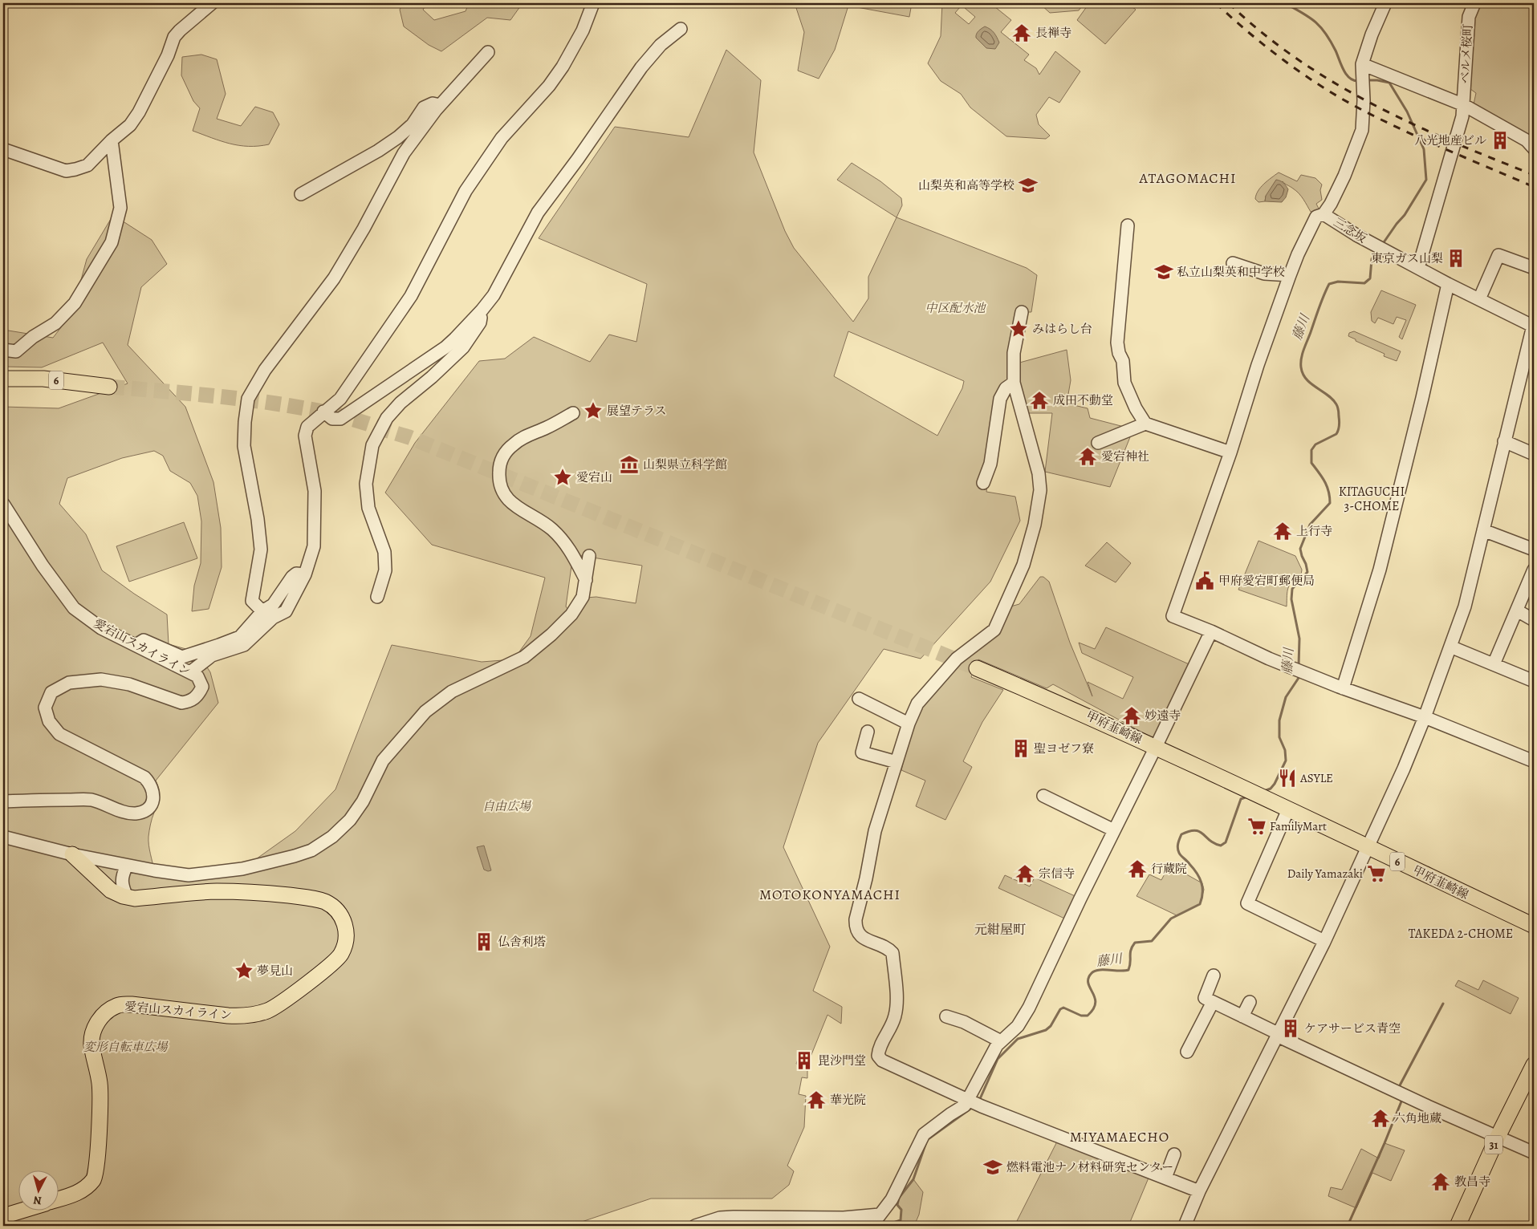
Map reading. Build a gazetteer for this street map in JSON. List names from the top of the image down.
{
  "streets": {
    "main road": [
      "6",
      "愛宕山スカイライン",
      "甲府韮崎線",
      "31"
    ],
    "street": ["ベルメ桜町", "三念坂"]
  },
  "crossings": [
    ["ベルメ桜町", "三念坂"]
  ],
  "districts": [
    "ATAGOMACHI",
    "KITAGUCHI 3-CHOME",
    "MOTOKONYAMACHI",
    "元紺屋町",
    "TAKEDA 2-CHOME",
    "MIYAMAECHO"
  ],
  "water": ["藤川"],
  "parks": ["中区配水池", "自由広場", "変形自転車広場"],
  "places": {
    "temple": [
      "長禅寺",
      "成田不動堂",
      "愛宕神社",
      "上行寺",
      "妙遠寺",
      "行蔵院",
      "宗信寺",
      "華光院",
      "六角地蔵",
      "教昌寺"
    ],
    "building": [
      "八光地産ビル",
      "東京ガス山梨",
      "聖ヨゼフ寮",
      "仏舎利塔",
      "ケアサービス青空",
      "毘沙門堂"
    ],
    "school or university": ["山梨英和高等学校", "私立山梨英和中学校", "燃料電池ナノ材料研究センター"],
    "place": [
      "みはらし台",
      "展望テラス",
      "愛宕山",
      "夢見山"
    ],
    "museum": ["山梨県立科学館"],
    "public building": ["甲府愛宕町郵便局"],
    "restaurant": ["ASYLE"],
    "supermarket": ["FamilyMart", "Daily Yamazaki"]
  },
  "north": "bottom"
}
